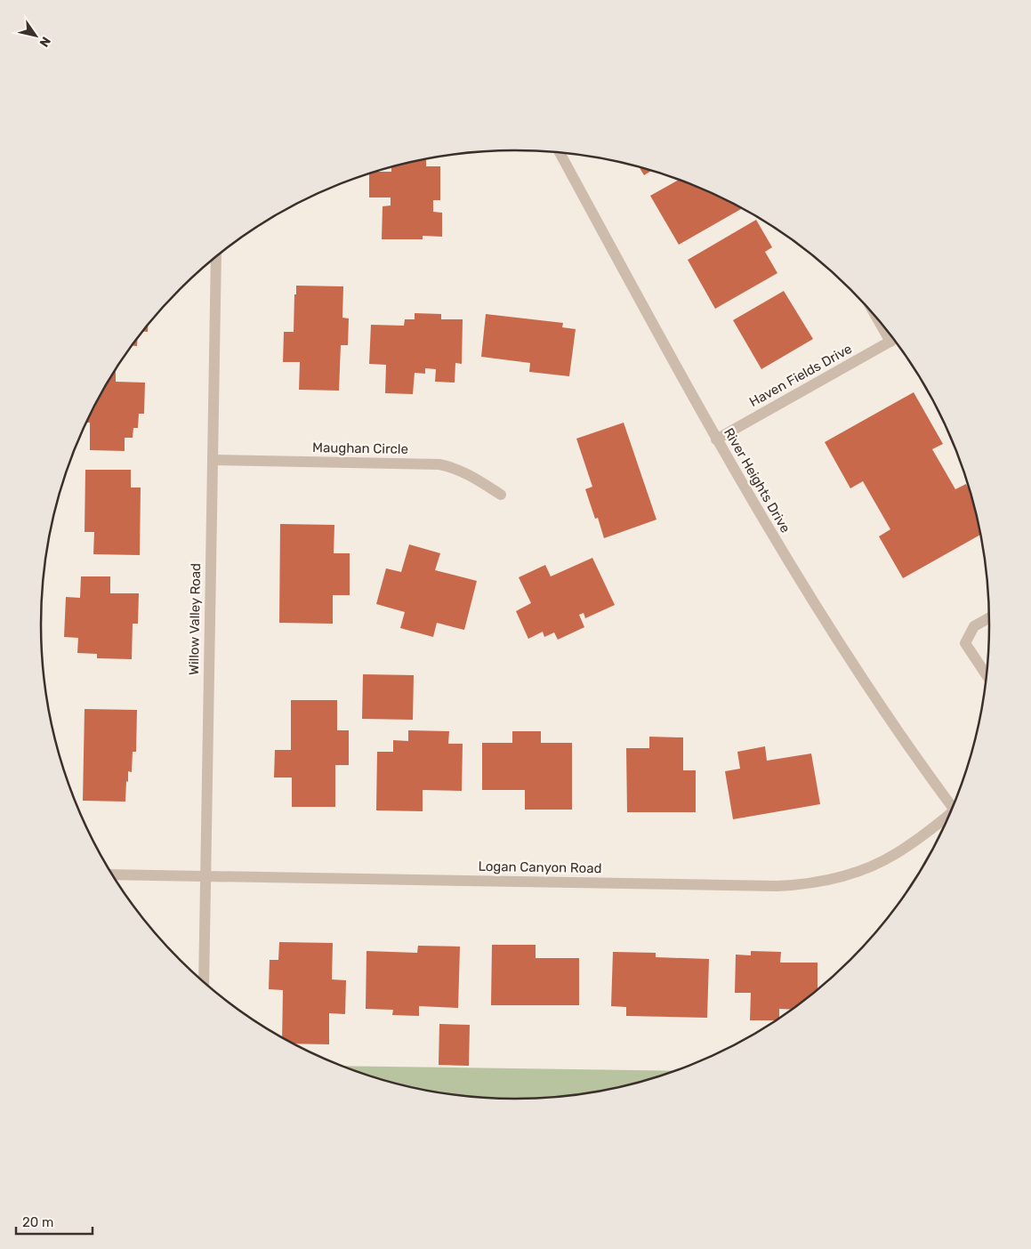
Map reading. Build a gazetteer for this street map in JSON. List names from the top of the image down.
{
  "streets": {
    "street": [
      "Haven Fields Drive",
      "Maughan Circle",
      "River Heights Drive",
      "Willow Valley Road",
      "Logan Canyon Road"
    ]
  },
  "crossings": [
    ["Haven Fields Drive", "River Heights Drive"],
    ["Maughan Circle", "Willow Valley Road"],
    ["Willow Valley Road", "Logan Canyon Road"]
  ],
  "scale_bar": "20 m",
  "north": "bottom right"
}
